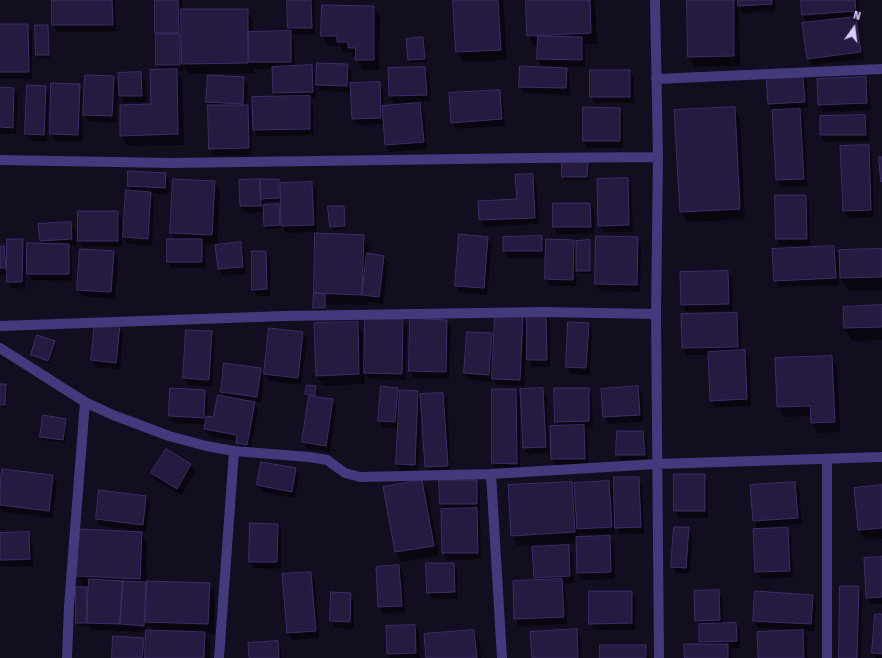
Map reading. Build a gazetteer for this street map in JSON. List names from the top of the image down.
{
  "north": "top"
}
